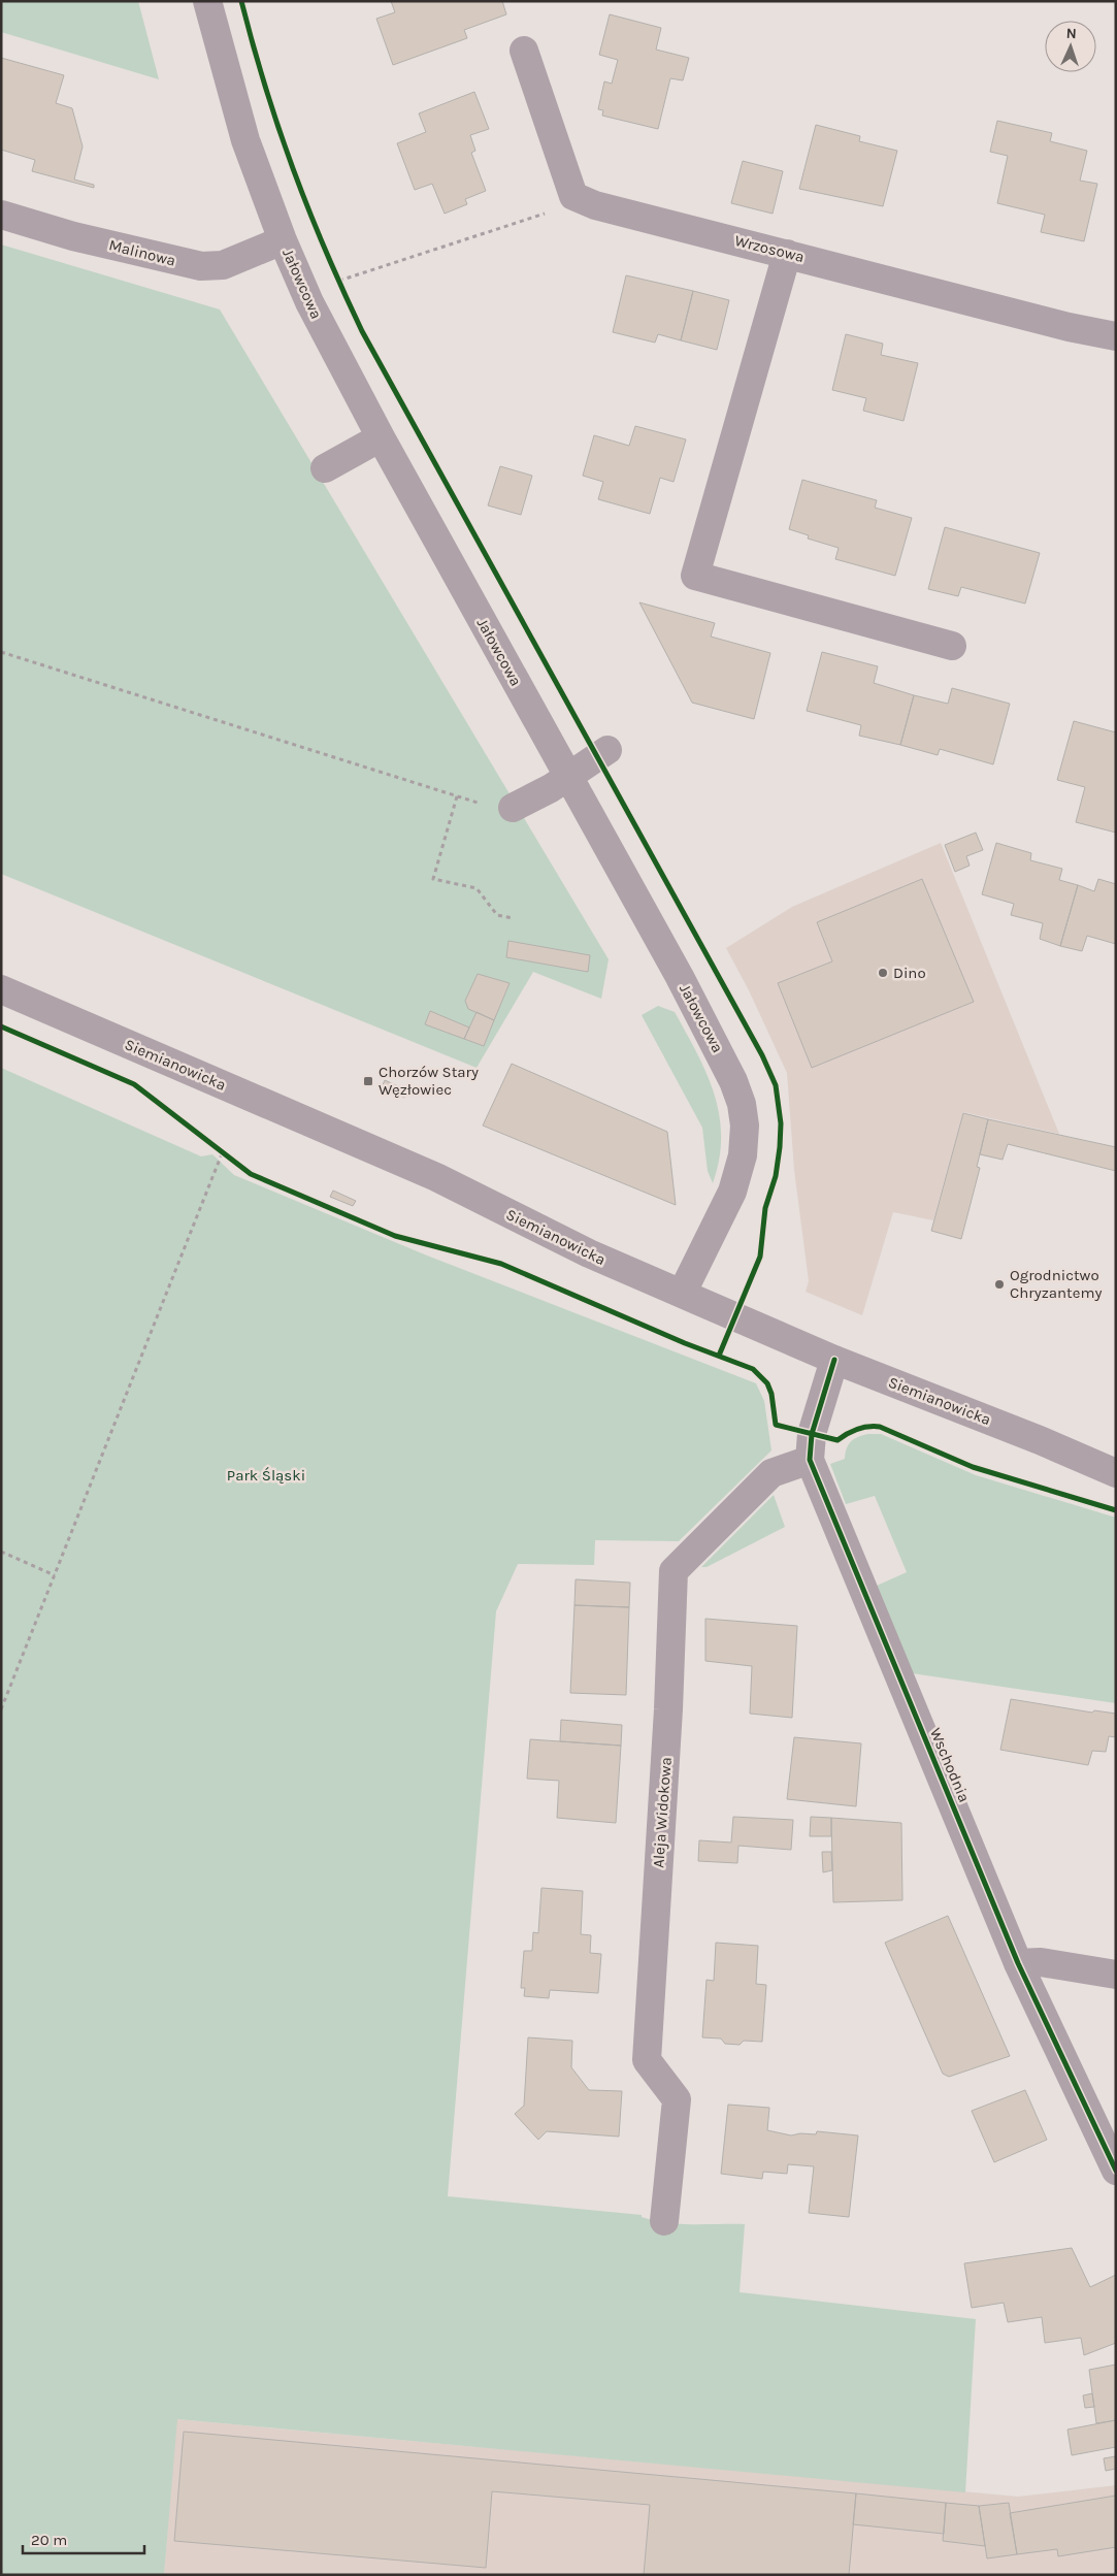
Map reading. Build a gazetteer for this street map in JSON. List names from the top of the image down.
{
  "streets": {
    "street": [
      "Wrzosowa",
      "Malinowa",
      "Jałowcowa",
      "Siemianowicka",
      "Wschodnia",
      "Aleja Widokowa"
    ]
  },
  "crossings": [
    ["Malinowa", "Jałowcowa"],
    ["Jałowcowa", "Siemianowicka"],
    ["Siemianowicka", "Wschodnia"],
    ["Wschodnia", "Aleja Widokowa"]
  ],
  "parks": ["Park Śląski"],
  "places": {
    "other": ["Dino", "Ogrodnictwo Chryzantemy"],
    "transit": ["Chorzów Stary Węzłowiec"]
  },
  "scale_bar": "20 m",
  "north": "top"
}
